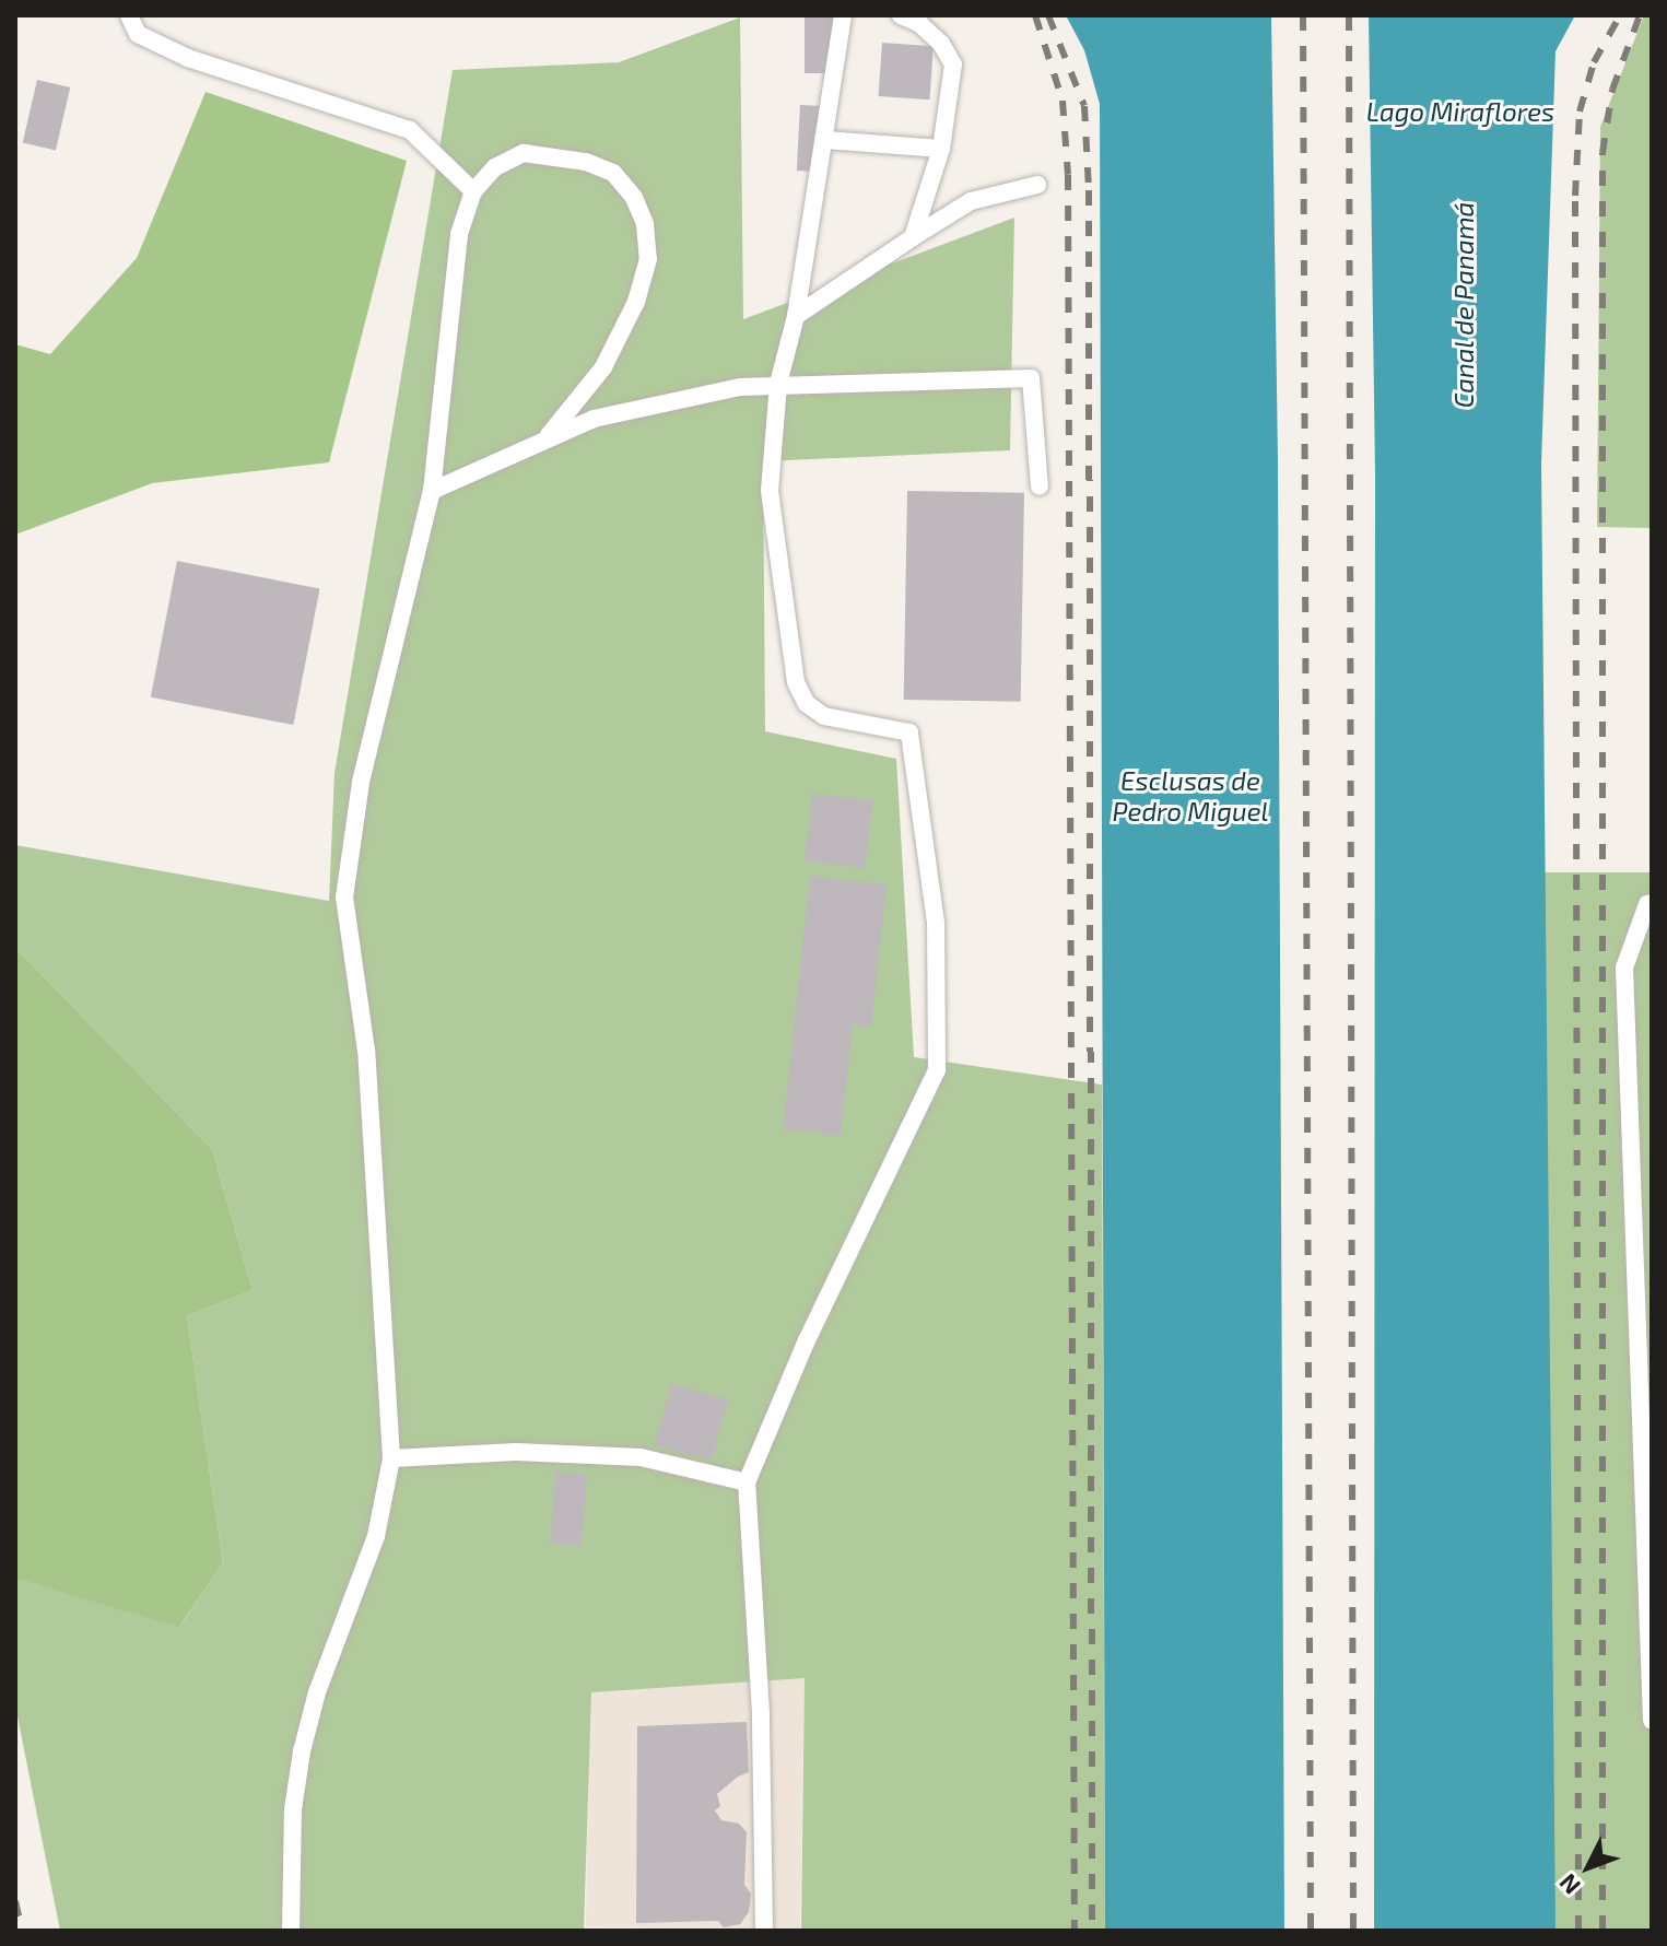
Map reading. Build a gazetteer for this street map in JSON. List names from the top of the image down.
{
  "water": ["Lago Miraflores", "Canal de Panamá", "Esclusas de Pedro Miguel"],
  "north": "bottom left"
}
